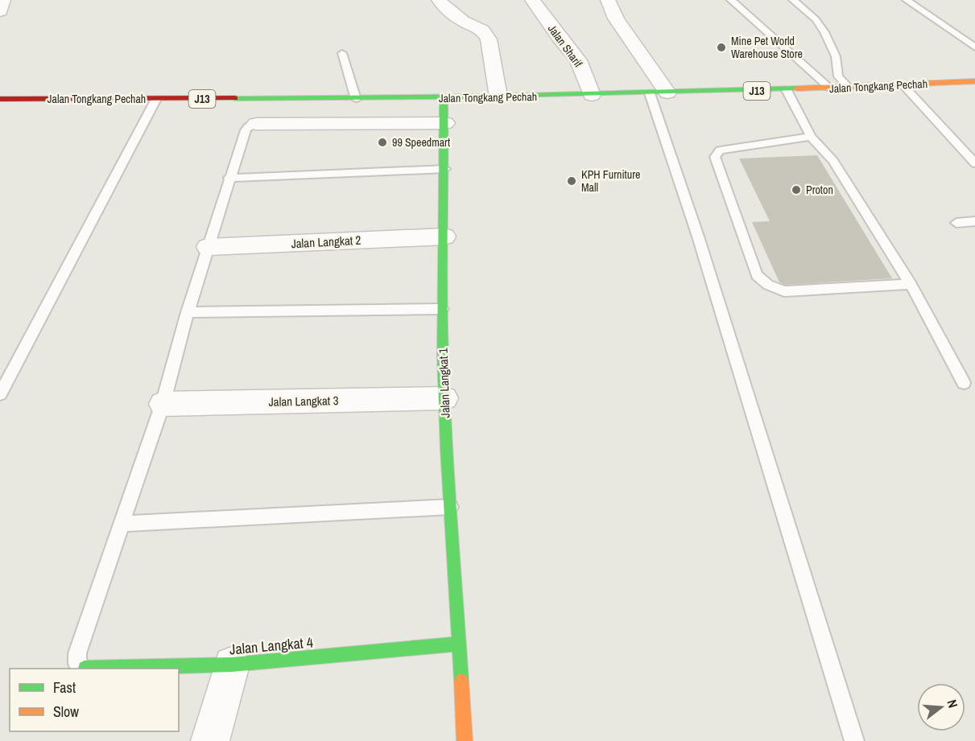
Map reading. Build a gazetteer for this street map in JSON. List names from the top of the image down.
{
  "streets": {
    "main road": [
      "Jalan Tongkang Pechah",
      "J13",
      "Jalan Langkat 1",
      "Jalan Langkat 4"
    ],
    "street": ["Jalan Sharif", "Jalan Langkat 2", "Jalan Langkat 3"]
  },
  "crossings": [
    ["Jalan Sharif", "Jalan Tongkang Pechah"],
    ["Jalan Tongkang Pechah", "Jalan Langkat 1"],
    ["Jalan Langkat 2", "Jalan Langkat 1"],
    ["Jalan Langkat 1", "Jalan Langkat 3"],
    ["Jalan Langkat 1", "Jalan Langkat 4"]
  ],
  "places": [
    "Mine Pet World Warehouse Store",
    "99 Speedmart",
    "KPH Furniture Mall",
    "Proton"
  ],
  "legend": ["Fast", "Slow"],
  "north": "right"
}
